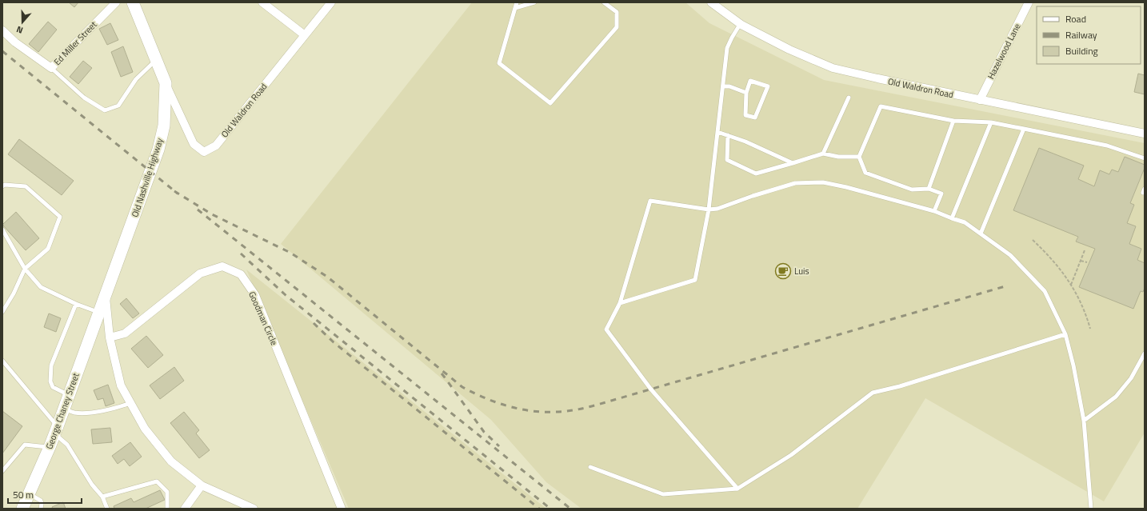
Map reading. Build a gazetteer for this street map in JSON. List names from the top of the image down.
{
  "streets": {
    "main road": ["Old Nashville Highway", "George Chaney Street"],
    "street": [
      "Ed Miller Street",
      "Hazelwood Lane",
      "Old Waldron Road",
      "Goodman Circle"
    ]
  },
  "crossings": [
    ["Hazelwood Lane", "Old Waldron Road"],
    ["Old Waldron Road", "Old Nashville Highway"],
    ["Old Nashville Highway", "Goodman Circle"],
    ["Old Nashville Highway", "George Chaney Street"]
  ],
  "places": {
    "cafe": ["Luis"]
  },
  "legend": ["Road", "Railway", "Building"],
  "scale_bar": "50 m",
  "north": "bottom"
}
